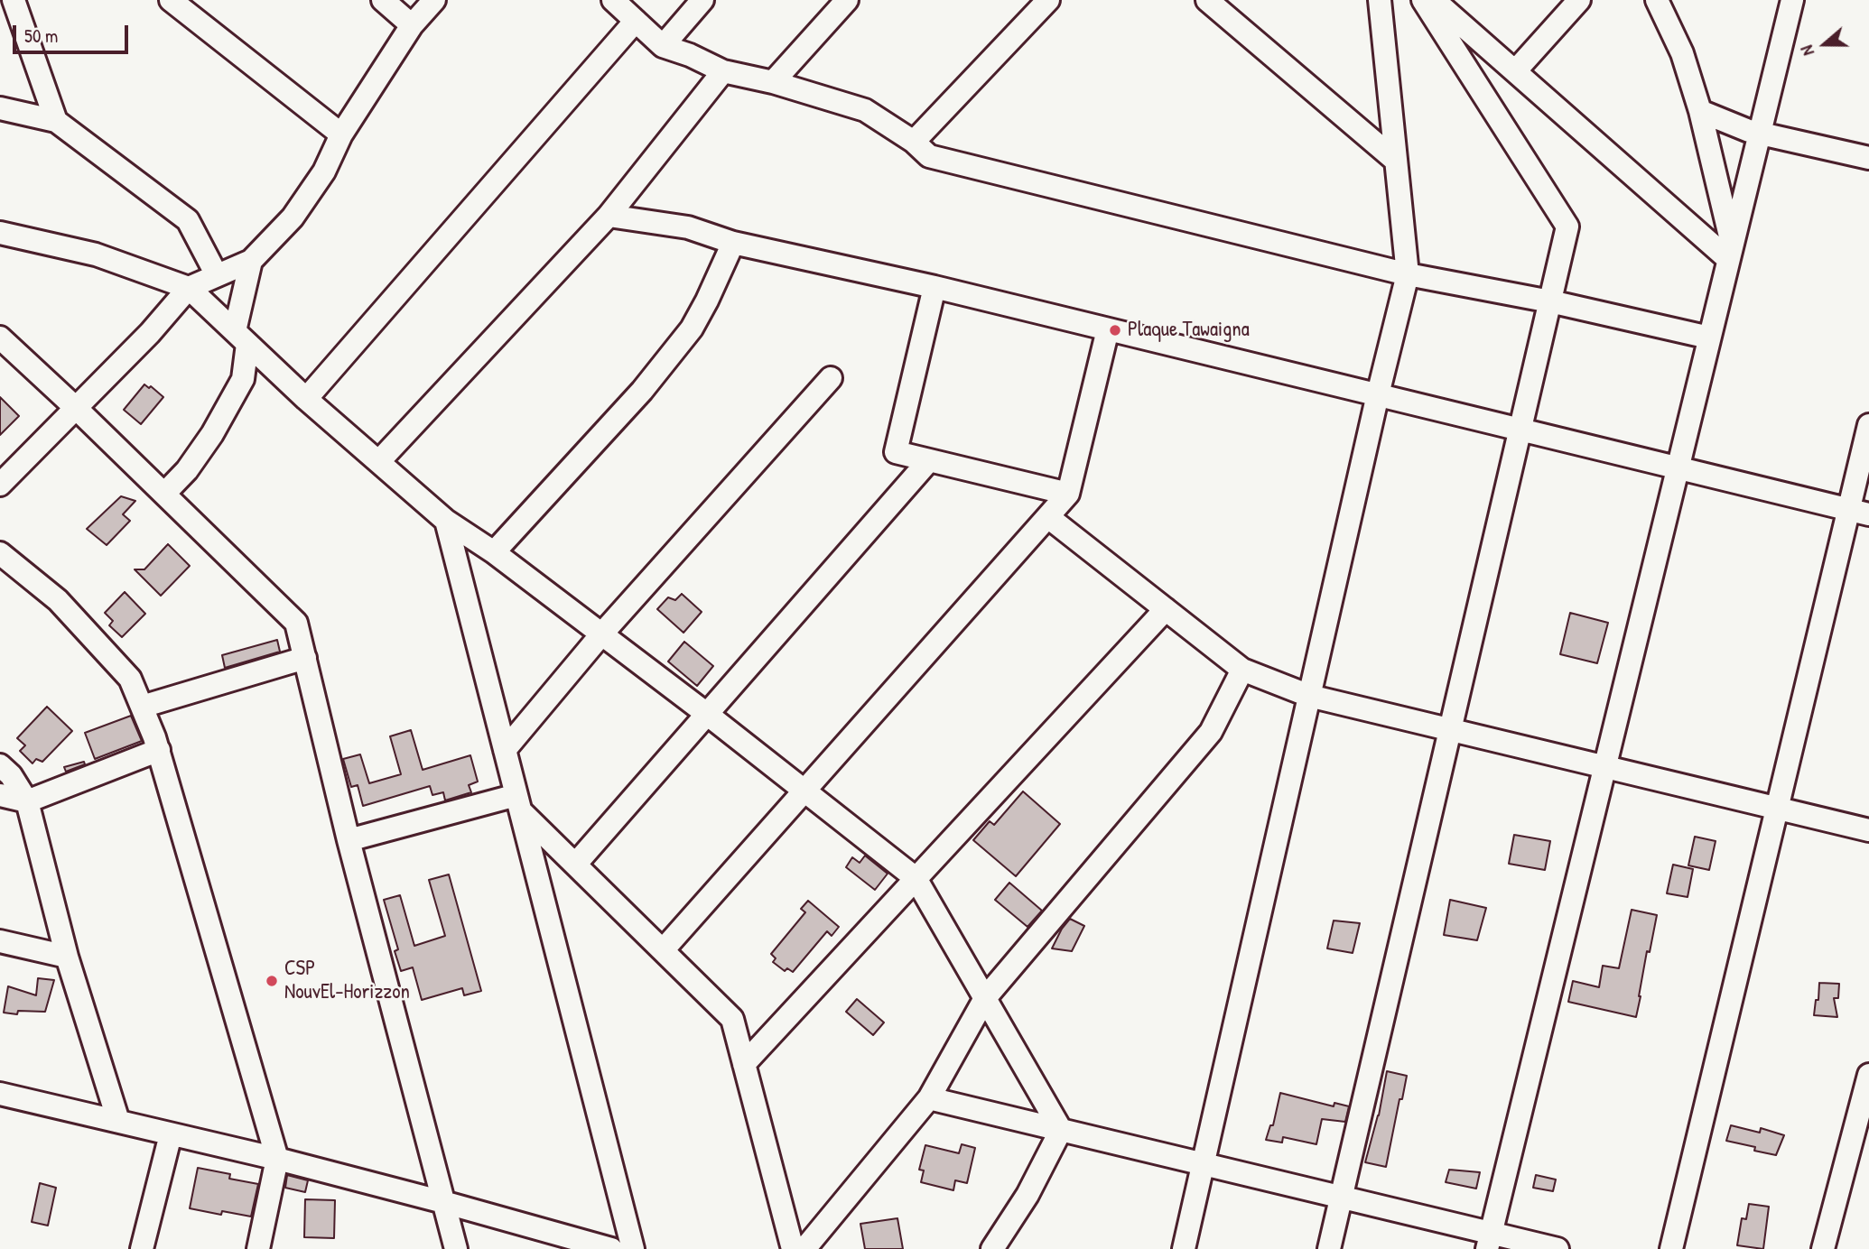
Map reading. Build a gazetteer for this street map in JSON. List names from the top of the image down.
{
  "places": ["Plaque Tawaigna", "CSP NouvEl-Horizzon"],
  "scale_bar": "50 m",
  "north": "left"
}
